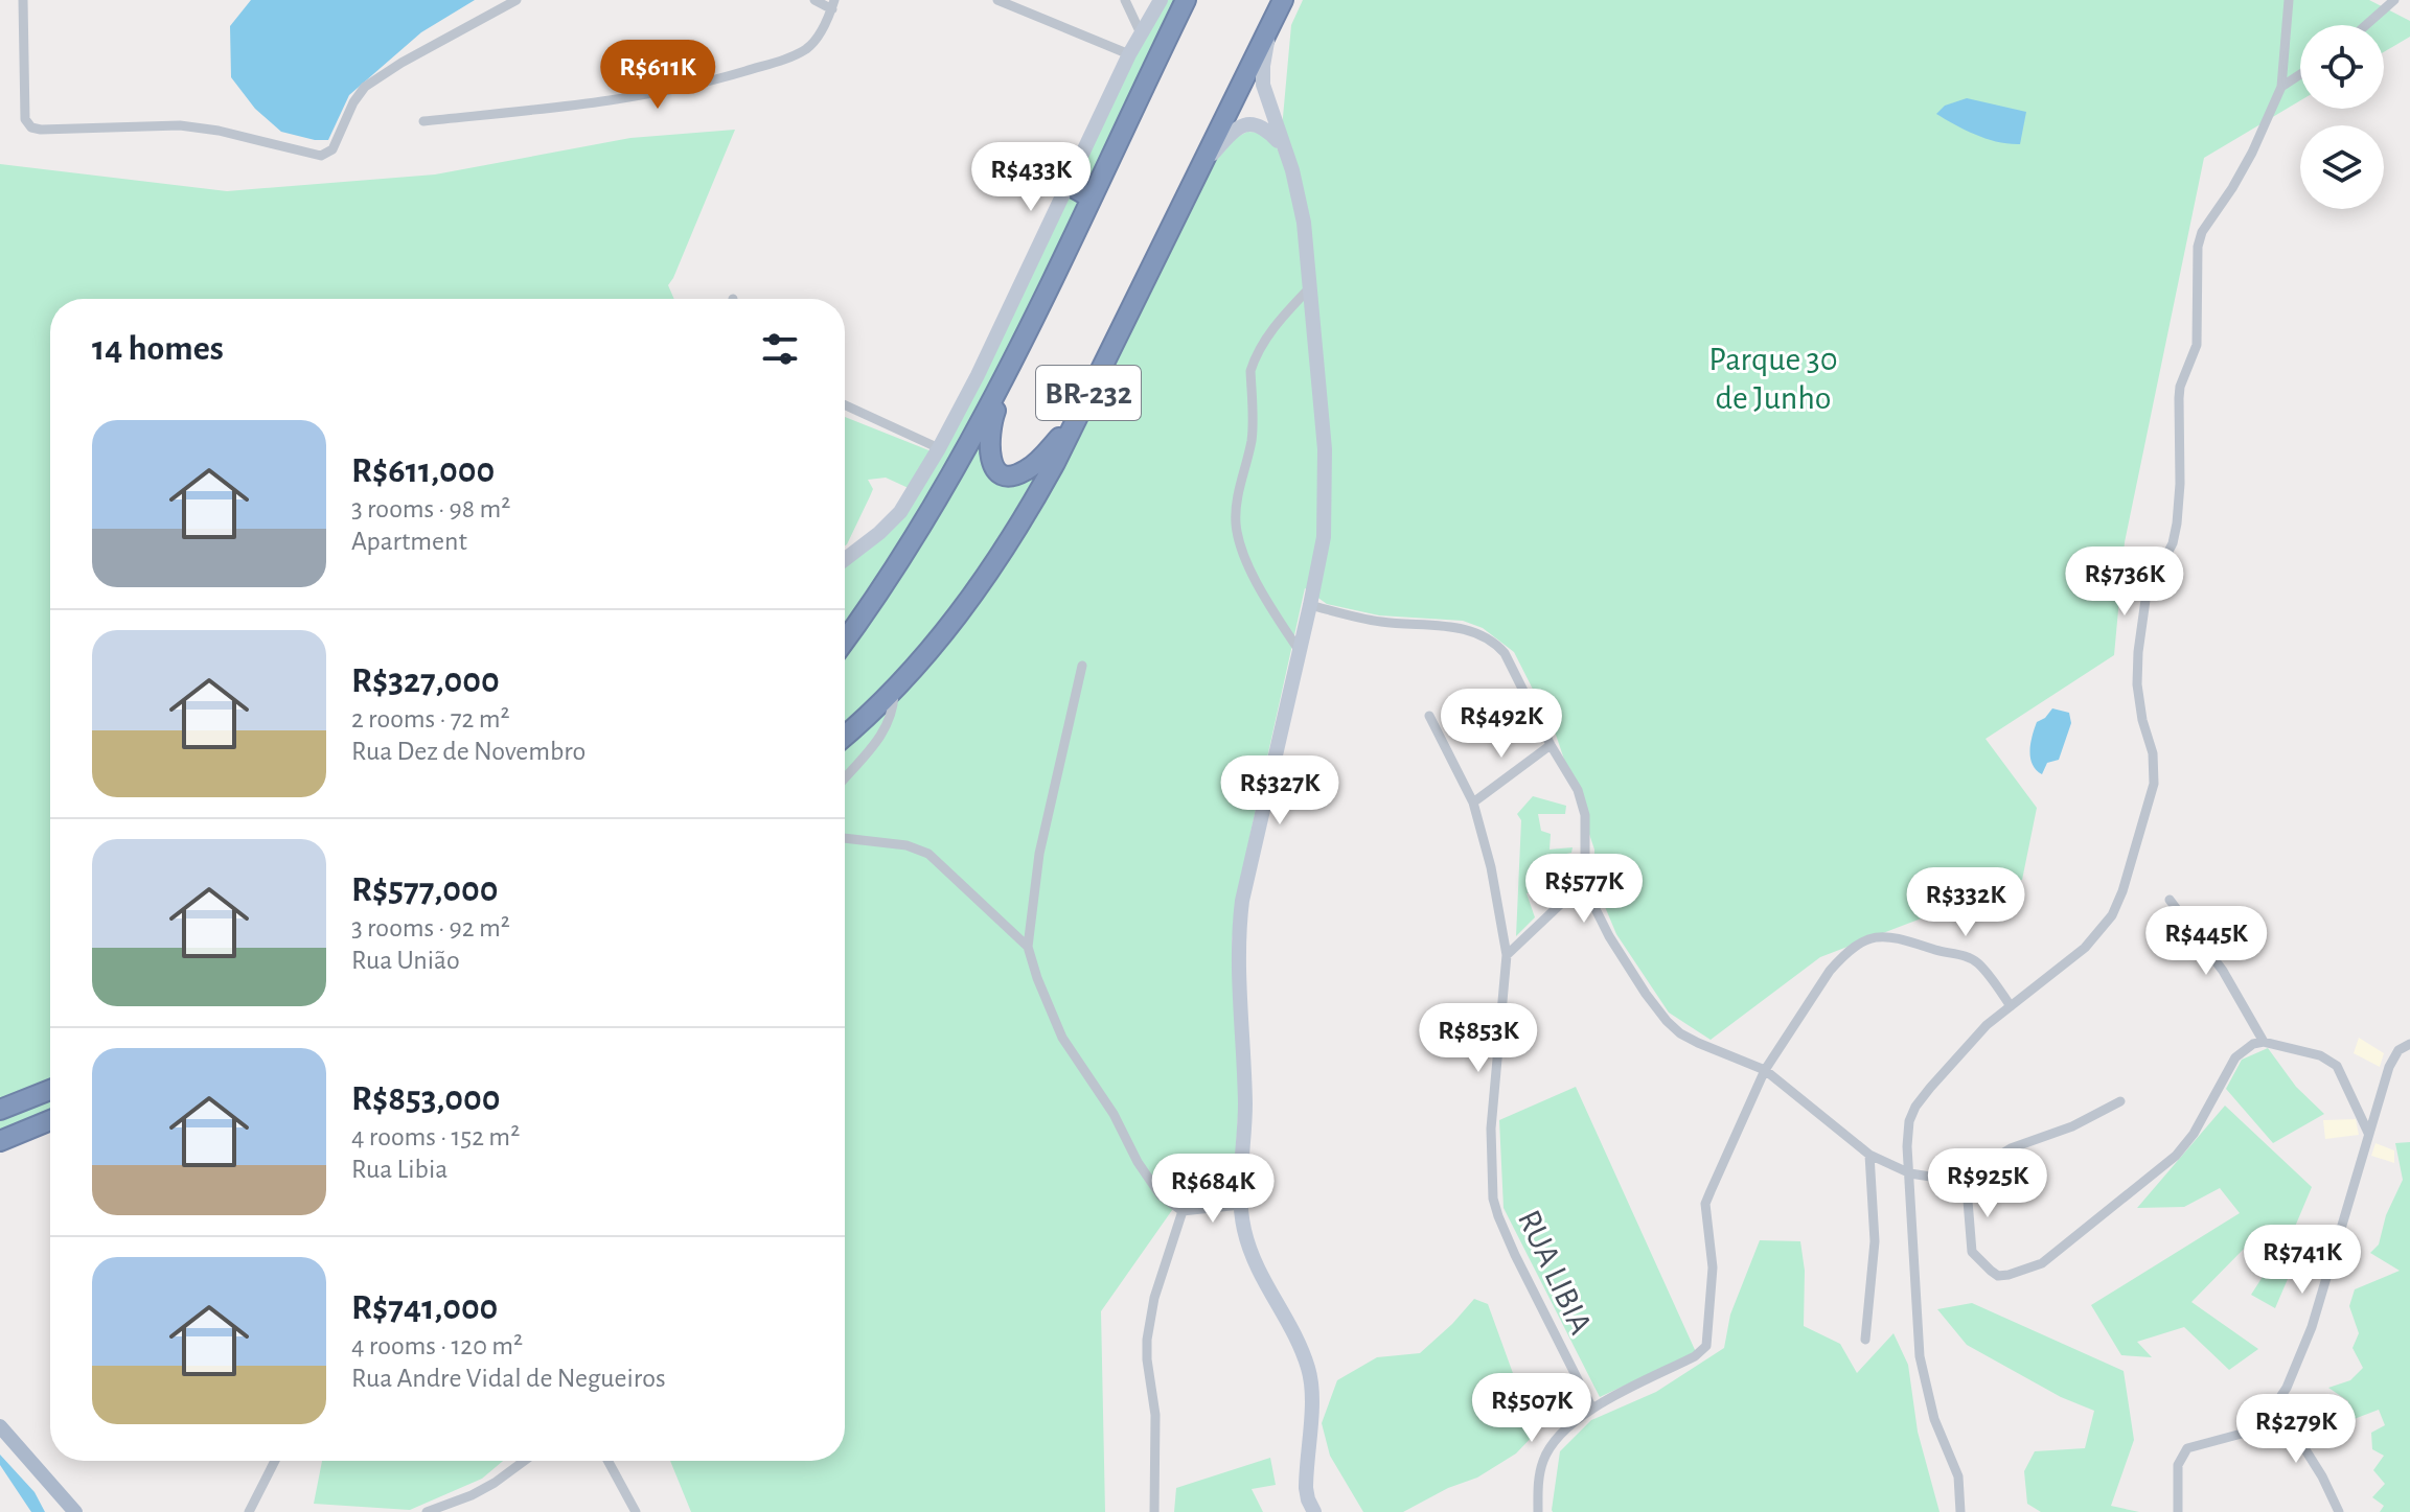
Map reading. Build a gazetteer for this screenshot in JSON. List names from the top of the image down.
{
  "streets": {
    "highway": ["BR-232"],
    "street": ["RUA LIBIA"]
  },
  "parks": ["Parque 30 de Junho"],
  "page": {
    "price": [
      "R$611K",
      "R$433K",
      "R$736K",
      "R$492K",
      "R$327K",
      "R$577K",
      "R$332K",
      "R$445K",
      "R$853K",
      "R$925K",
      "R$684K",
      "R$741K",
      "R$507K",
      "R$279K"
    ],
    "heading": "14 homes",
    "list": [
      {
        "name": "R$611,000",
        "note": "3 rooms · 98 m² · Apartment"
      },
      {
        "name": "R$327,000",
        "note": "2 rooms · 72 m² · Rua Dez de Novembro"
      },
      {
        "name": "R$577,000",
        "note": "3 rooms · 92 m² · Rua União"
      },
      {
        "name": "R$853,000",
        "note": "4 rooms · 152 m² · Rua Libia"
      },
      {
        "name": "R$741,000",
        "note": "4 rooms · 120 m² · Rua Andre Vidal de Negueiros"
      }
    ]
  }
}
